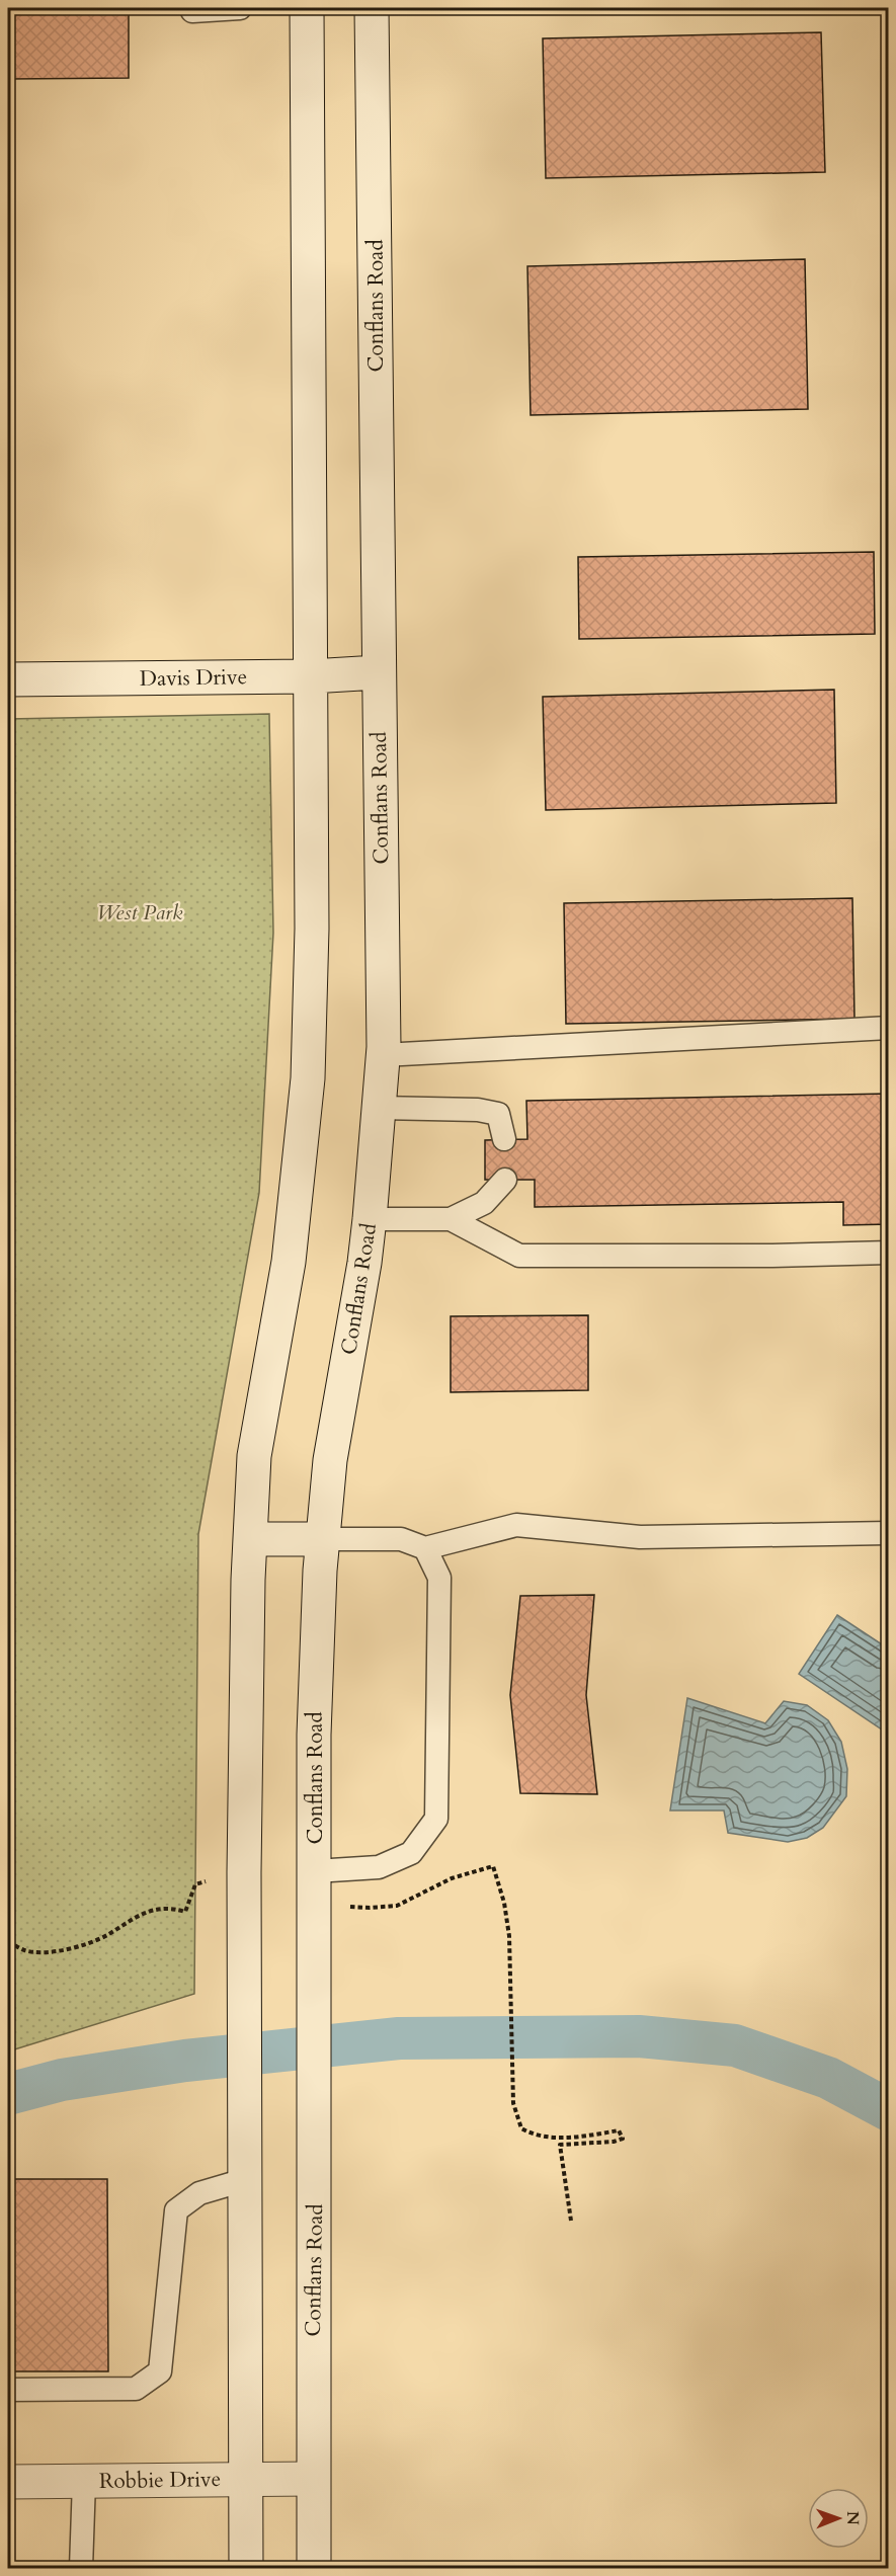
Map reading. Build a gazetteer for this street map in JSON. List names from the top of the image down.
{
  "streets": {
    "main road": ["Conflans Road", "Davis Drive", "Robbie Drive"]
  },
  "crossings": [
    ["Conflans Road", "Davis Drive"],
    ["Conflans Road", "Robbie Drive"]
  ],
  "parks": ["West Park"],
  "north": "right"
}
